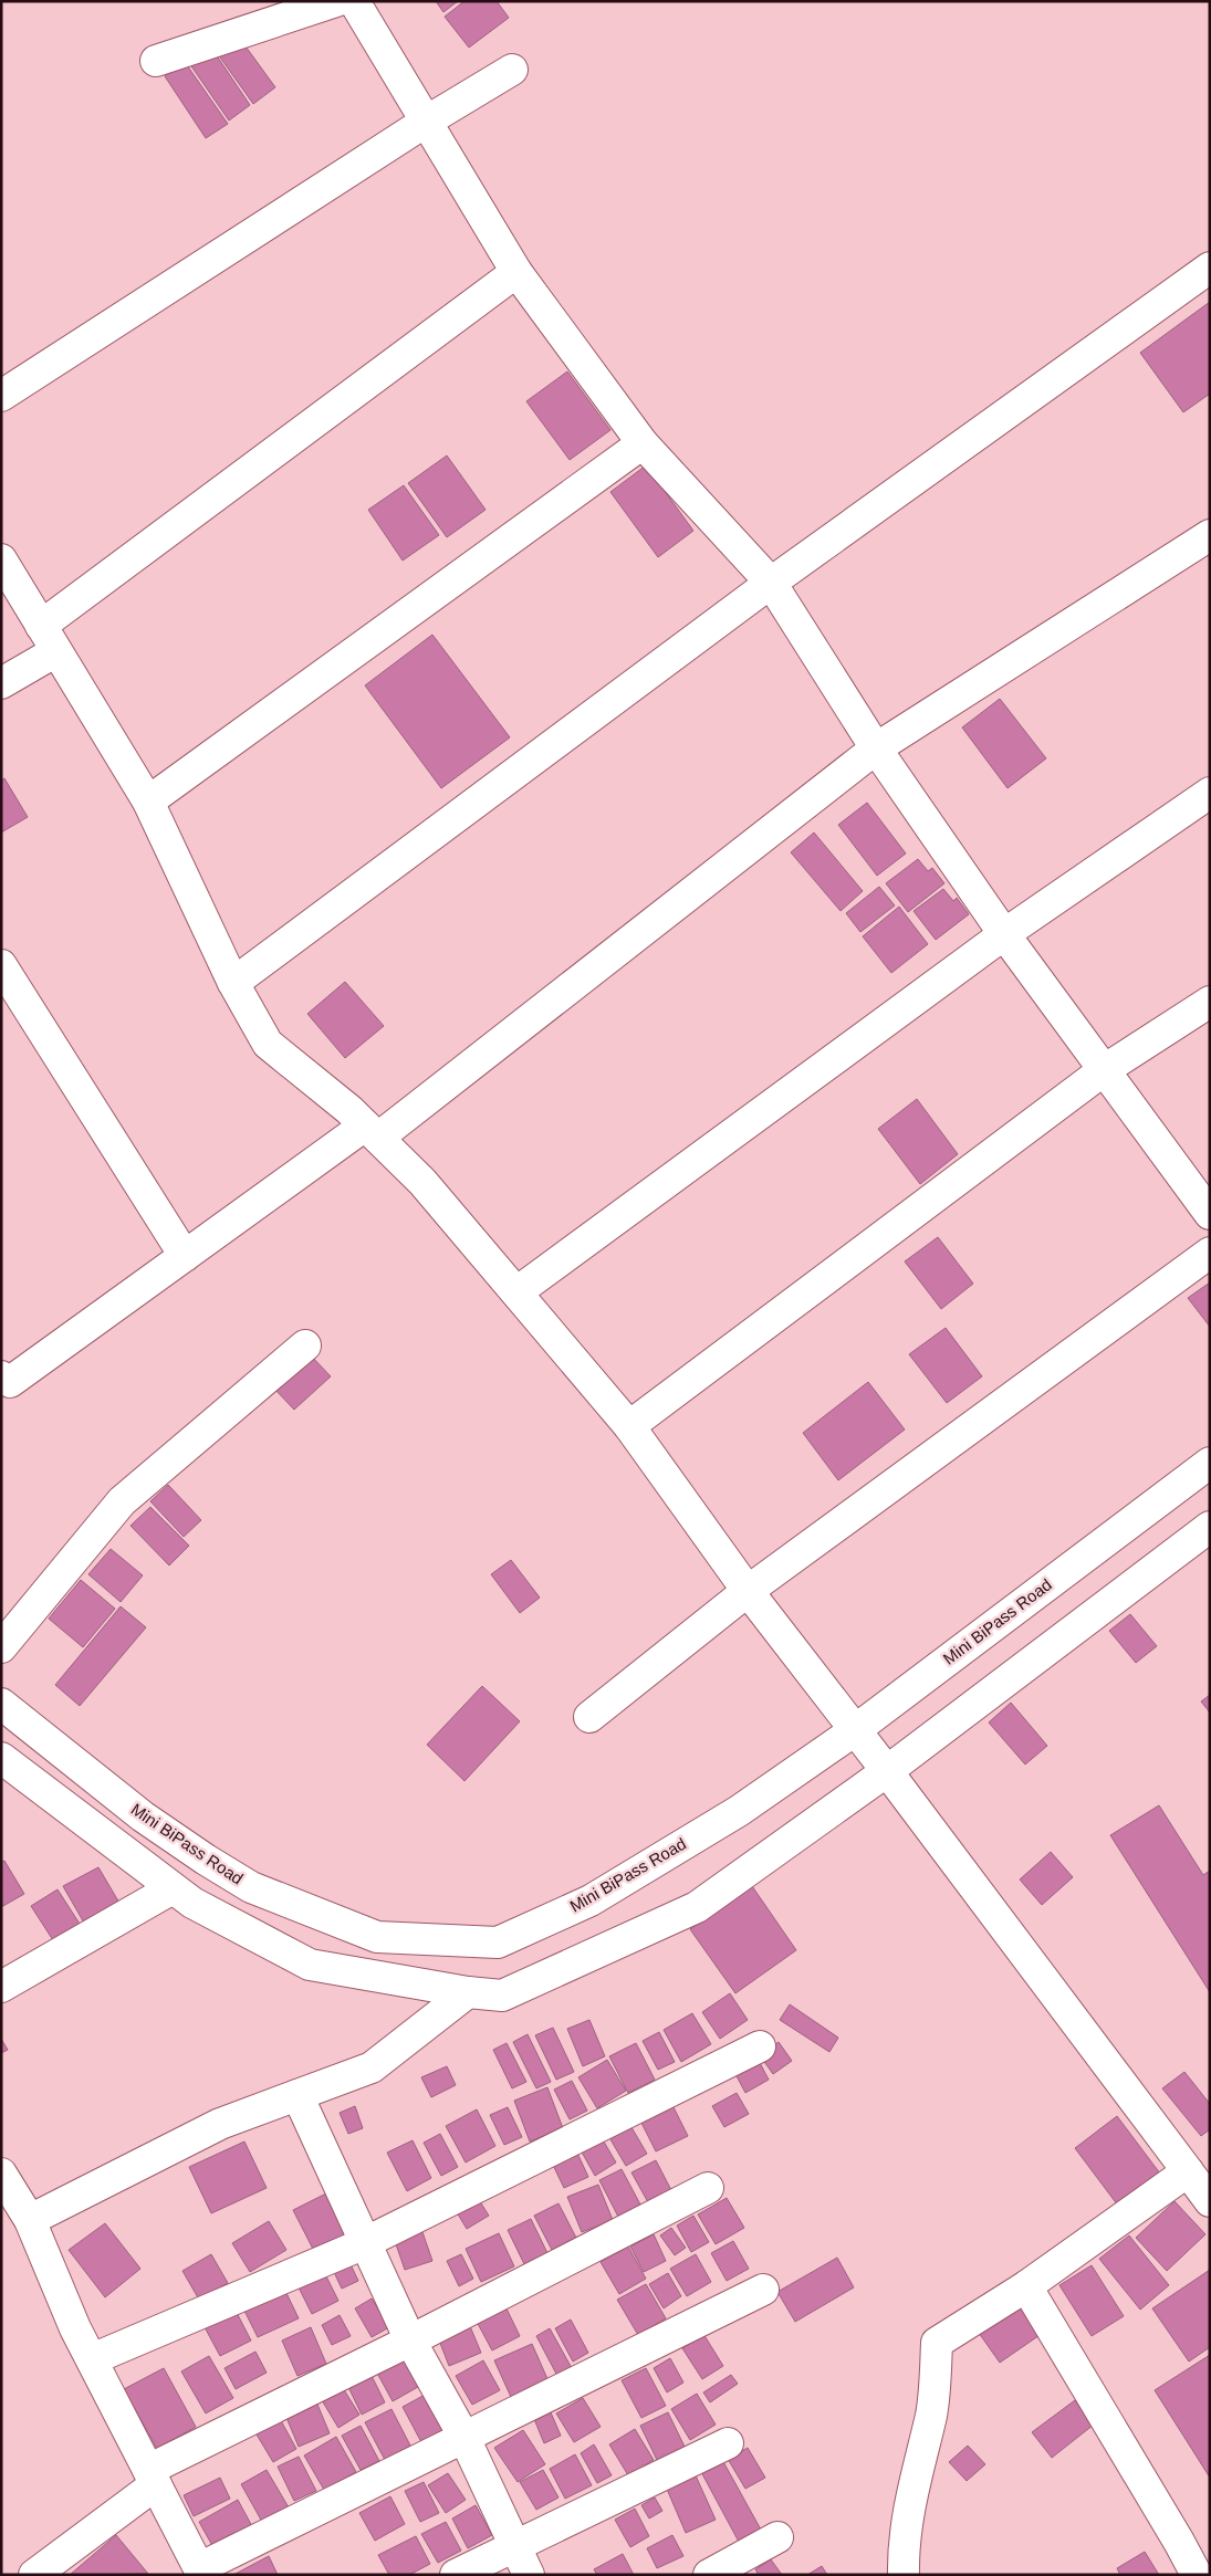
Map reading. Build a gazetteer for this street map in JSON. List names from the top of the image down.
{
  "streets": {
    "street": ["Mini BiPass Road"]
  }
}
